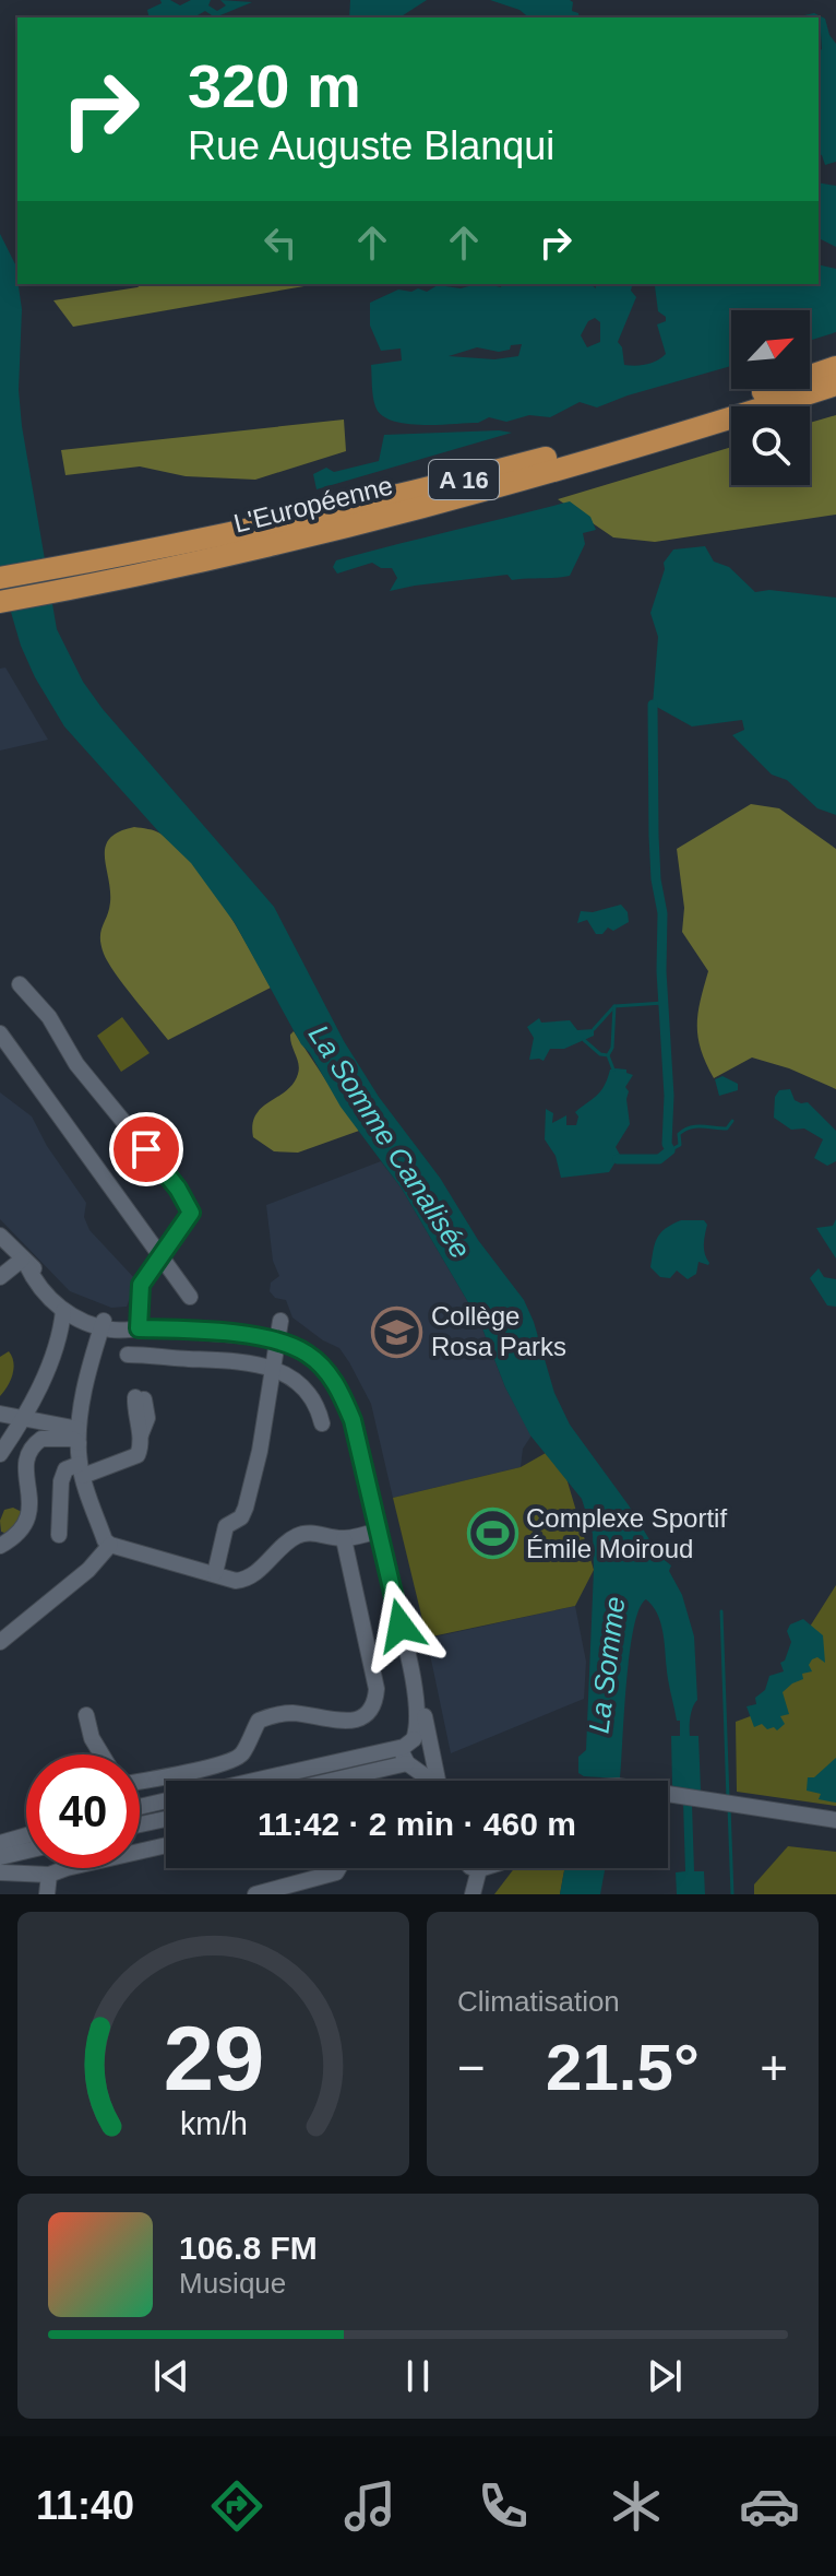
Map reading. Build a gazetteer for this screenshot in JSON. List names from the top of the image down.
{
  "streets": {
    "highway": ["A 16", "L'Européenne"]
  },
  "water": ["La Somme Canalisée", "La Somme"],
  "places": {
    "school or university": ["Collège Rosa Parks"],
    "sports": ["Complexe Sportif Émile Moiroud"]
  },
  "north": "top right",
  "page": {
    "turn": ["320 m", "Rue Auguste Blanqui"],
    "limit": "40",
    "trip": "11:42 · 2 min · 460 m",
    "tile": "Climatisation",
    "heat": ["−", "21.5°", "+"],
    "song": ["106.8 FM", "Musique"],
    "tabs": "11:40",
    "gauge": ["29", "km/h"]
  }
}
